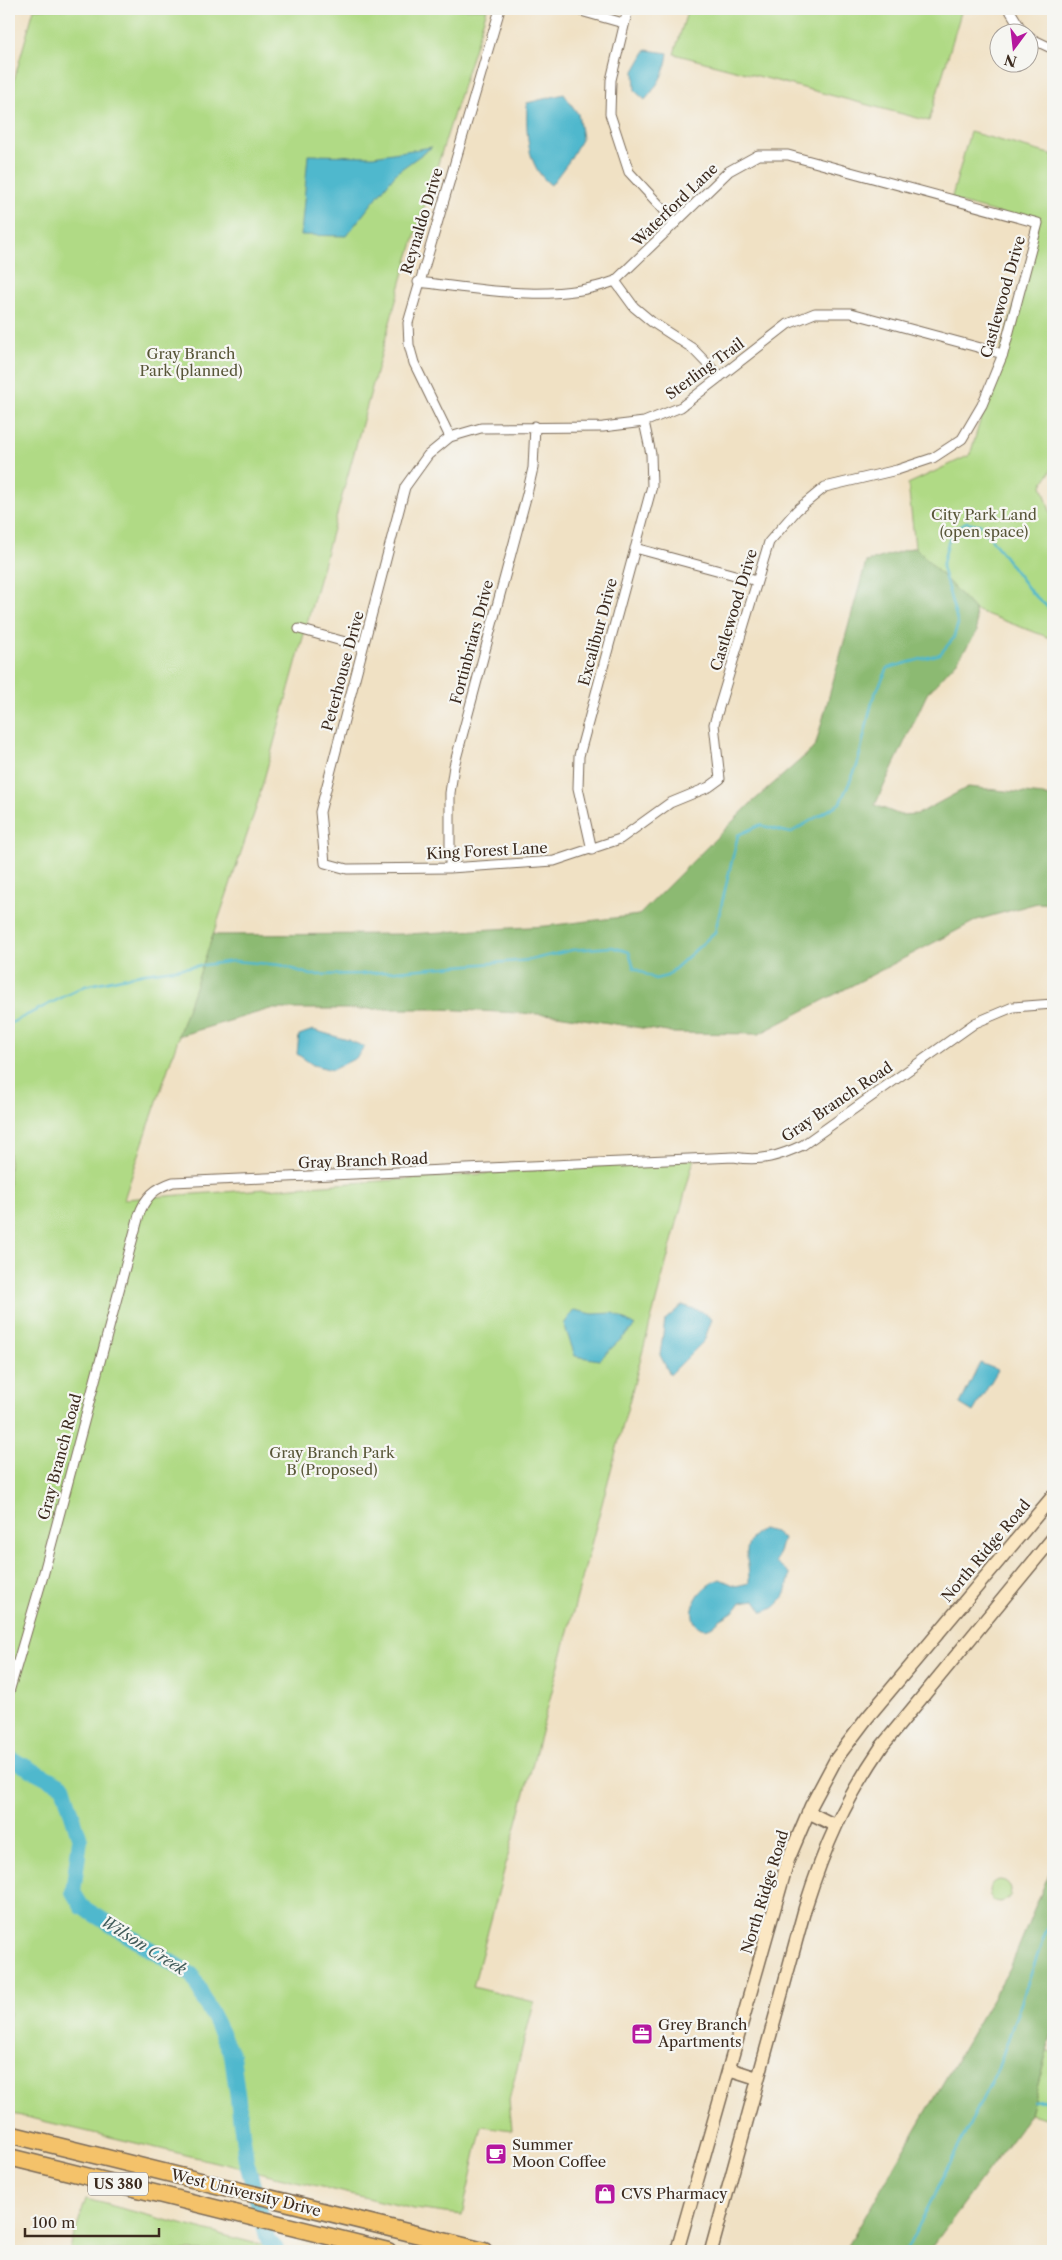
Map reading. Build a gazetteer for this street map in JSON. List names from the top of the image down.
{
  "streets": {
    "highway": ["US 380", "West University Drive"],
    "main road": ["North Ridge Road"],
    "street": [
      "Waterford Lane",
      "Reynaldo Drive",
      "Castlewood Drive",
      "Sterling Trail",
      "Excalibur Drive",
      "Fortinbriars Drive",
      "Peterhouse Drive",
      "King Forest Lane",
      "Gray Branch Road"
    ]
  },
  "crossings": [
    ["Waterford Lane", "Reynaldo Drive"],
    ["Waterford Lane", "Castlewood Drive"],
    ["Reynaldo Drive", "Sterling Trail"],
    ["Castlewood Drive", "Sterling Trail"],
    ["Castlewood Drive", "King Forest Lane"],
    ["Sterling Trail", "Excalibur Drive"],
    ["Sterling Trail", "Fortinbriars Drive"],
    ["Sterling Trail", "Peterhouse Drive"],
    ["Excalibur Drive", "King Forest Lane"],
    ["Fortinbriars Drive", "King Forest Lane"],
    ["Peterhouse Drive", "King Forest Lane"]
  ],
  "water": ["Wilson Creek"],
  "parks": ["Gray Branch Park (planned)", "City Park Land (open space)", "Gray Branch Park B (Proposed)"],
  "places": {
    "office": ["Grey Branch Apartments"],
    "cafe": ["Summer Moon Coffee"],
    "shop": ["CVS Pharmacy"]
  },
  "scale_bar": "100 m",
  "north": "bottom"
}
